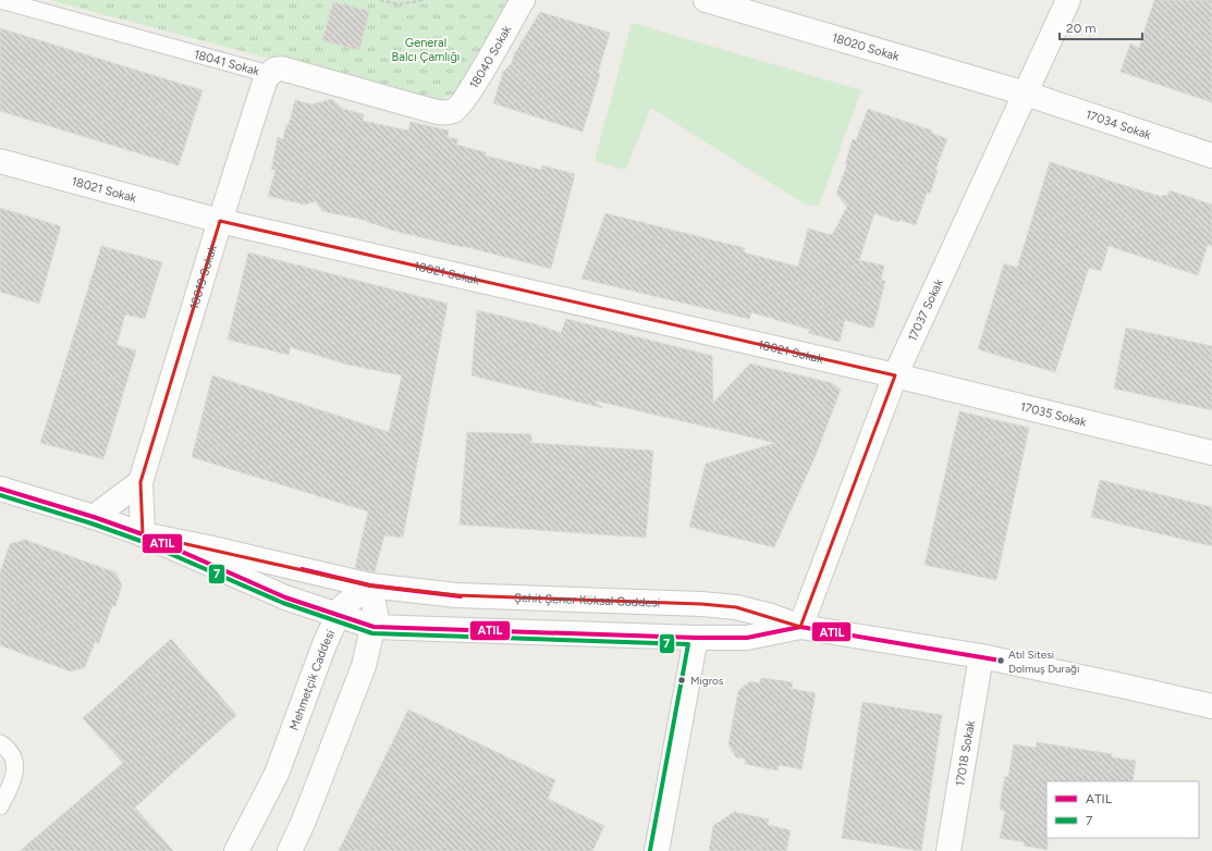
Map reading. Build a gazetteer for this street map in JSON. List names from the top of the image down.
{
  "streets": {
    "street": [
      "18020 Sokak",
      "18040 Sokak",
      "18041 Sokak",
      "17034 Sokak",
      "18021 Sokak",
      "18019 Sokak",
      "17037 Sokak",
      "17035 Sokak",
      "Şehit Şener Köksal Caddesi",
      "Mehmetçik Caddesi",
      "17018 Sokak"
    ]
  },
  "crossings": [
    ["18020 Sokak", "17034 Sokak"],
    ["18020 Sokak", "17037 Sokak"],
    ["18040 Sokak", "18041 Sokak"],
    ["18041 Sokak", "18019 Sokak"],
    ["17034 Sokak", "17037 Sokak"],
    ["18021 Sokak", "18019 Sokak"],
    ["18021 Sokak", "17037 Sokak"],
    ["18021 Sokak", "17035 Sokak"],
    ["18019 Sokak", "Şehit Şener Köksal Caddesi"],
    ["17037 Sokak", "17035 Sokak"],
    ["17037 Sokak", "Şehit Şener Köksal Caddesi"],
    ["Şehit Şener Köksal Caddesi", "Mehmetçik Caddesi"],
    ["Şehit Şener Köksal Caddesi", "17018 Sokak"]
  ],
  "parks": ["General Balcı Çamlığı"],
  "places": ["Atıl Sitesi Dolmuş Durağı", "Migros"],
  "lines": ["transit line ATIL", "transit line 7"],
  "legend": ["ATIL", "7"],
  "scale_bar": "20 m"
}
